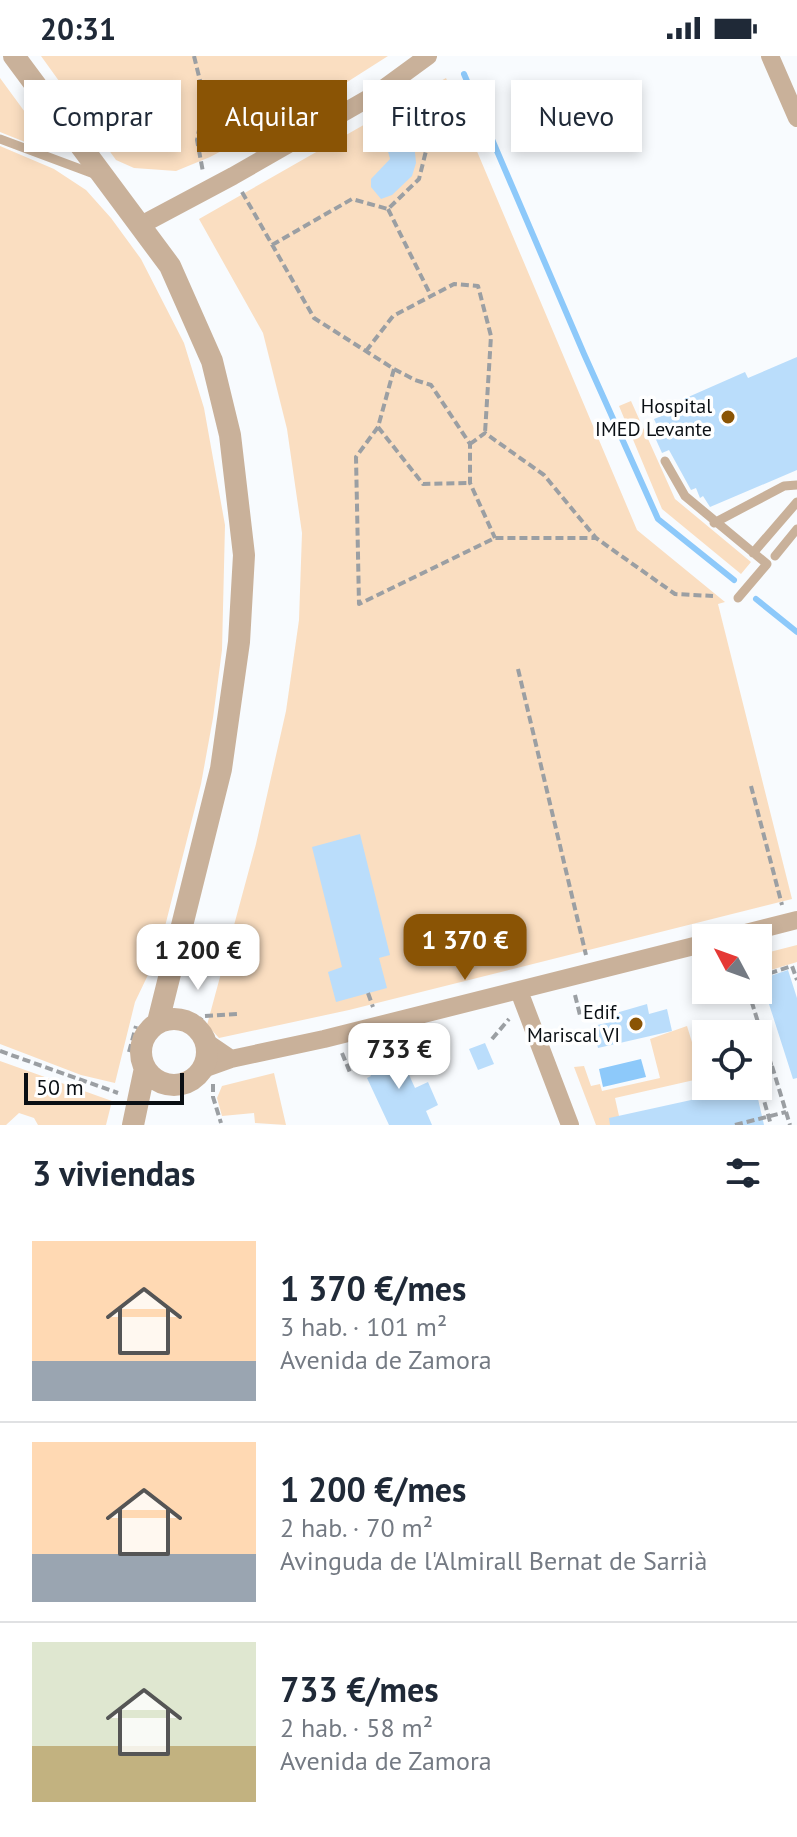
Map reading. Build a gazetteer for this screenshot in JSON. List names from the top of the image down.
{
  "places": ["Hospital IMED Levante", "Edif. Mariscal VI"],
  "scale_bar": "50 m",
  "north": "top left",
  "page": {
    "status": "20:31",
    "chip": [
      "Comprar",
      "Alquilar",
      "Filtros",
      "Nuevo"
    ],
    "price": ["1 370 €", "1 200 €", "733 €"],
    "scale": "50 m",
    "heading": "3 viviendas",
    "list": [
      {
        "name": "1 370 €/mes",
        "note": "3 hab. · 101 m² · Avenida de Zamora"
      },
      {
        "name": "1 200 €/mes",
        "note": "2 hab. · 70 m² · Avinguda de l'Almirall Bernat de Sarrià"
      },
      {
        "name": "733 €/mes",
        "note": "2 hab. · 58 m² · Avenida de Zamora"
      }
    ]
  }
}
